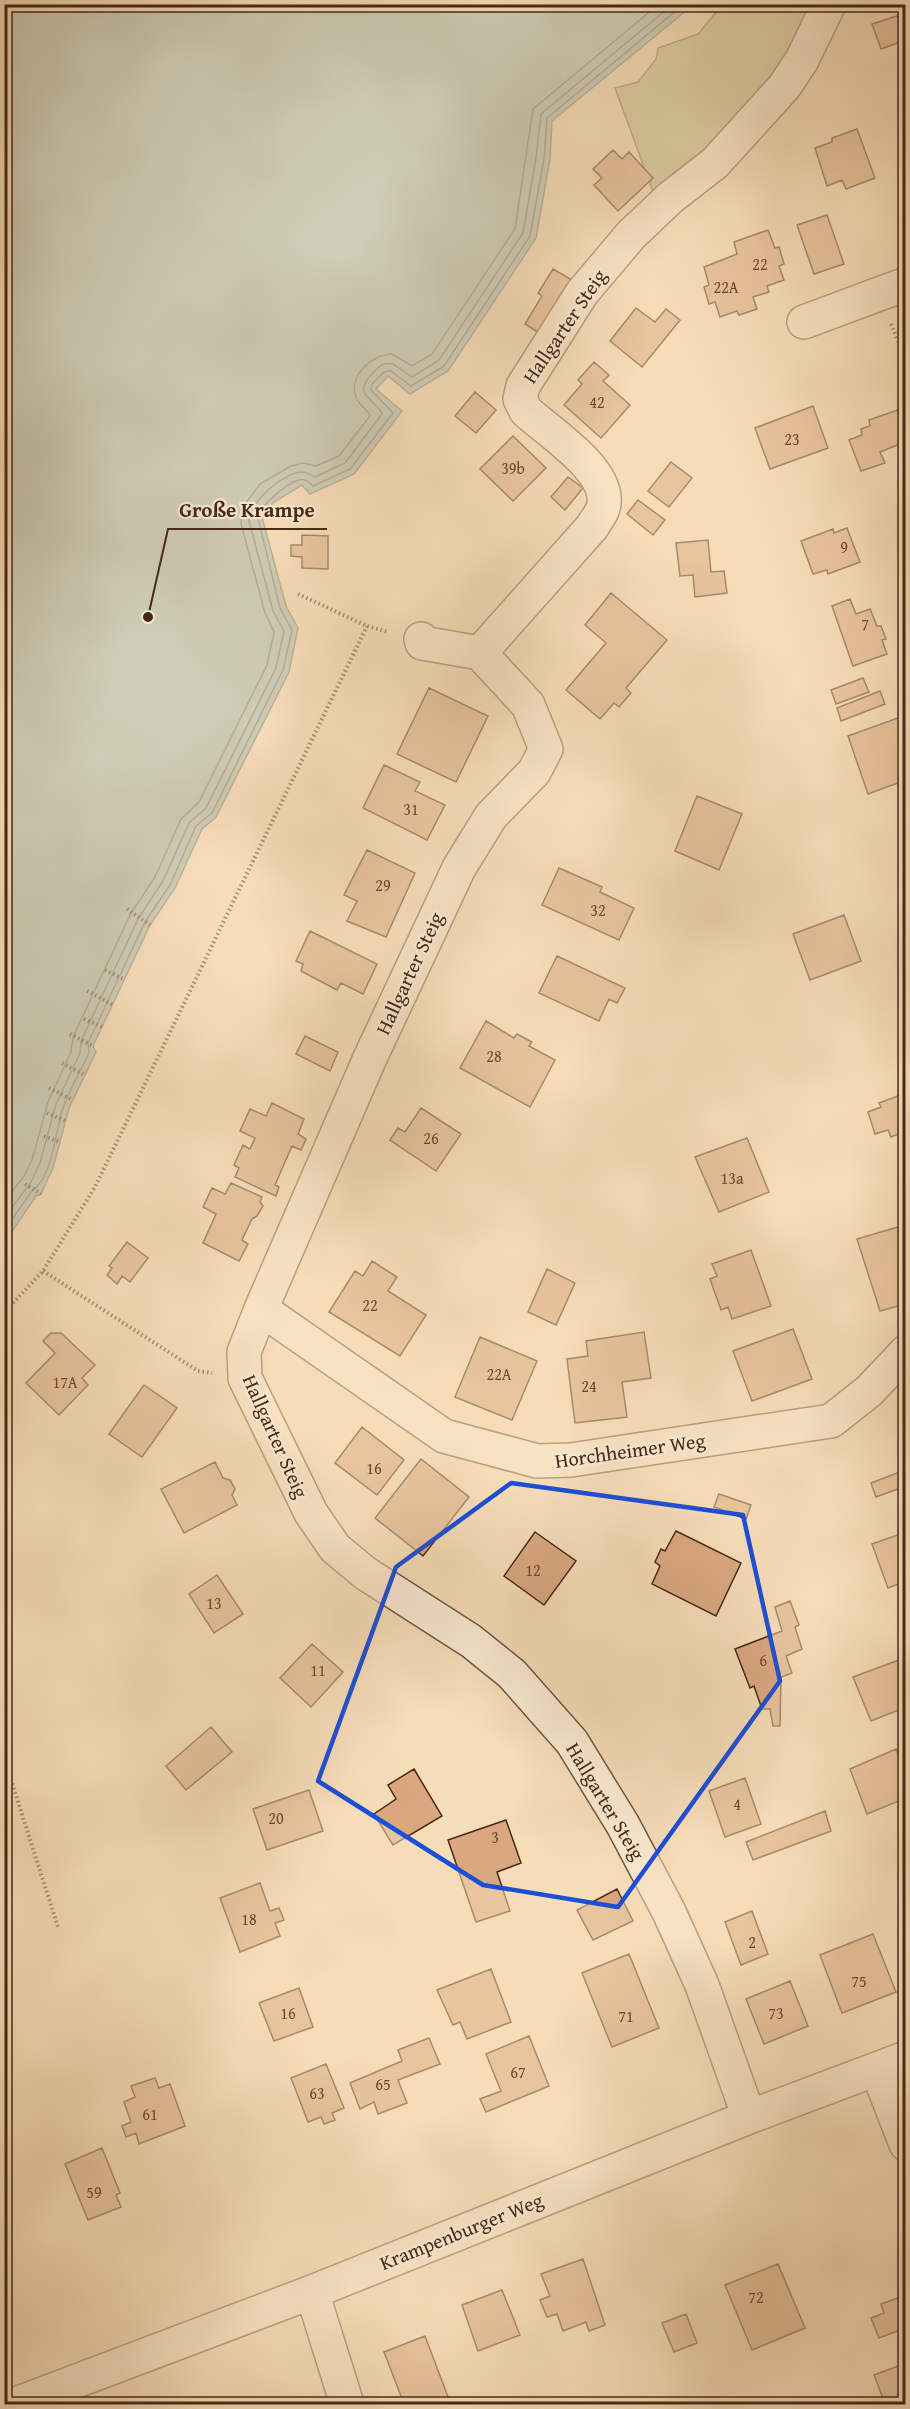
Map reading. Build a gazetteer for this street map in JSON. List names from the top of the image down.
{
  "streets": {
    "street": ["Hallgarter Steig", "Horchheimer Weg", "Krampenburger Weg"]
  },
  "crossings": [
    ["Hallgarter Steig", "Horchheimer Weg"],
    ["Hallgarter Steig", "Krampenburger Weg"]
  ],
  "places": ["Große Krampe"],
  "house_numbers": [
    "22",
    "22A",
    "42",
    "23",
    "39b",
    "9",
    "7",
    "31",
    "29",
    "32",
    "28",
    "26",
    "13a",
    "22",
    "22A",
    "17A",
    "24",
    "16",
    "12",
    "13",
    "6",
    "11",
    "4",
    "20",
    "3",
    "18",
    "2",
    "75",
    "16",
    "73",
    "71",
    "67",
    "65",
    "63",
    "61",
    "59",
    "72"
  ]
}
